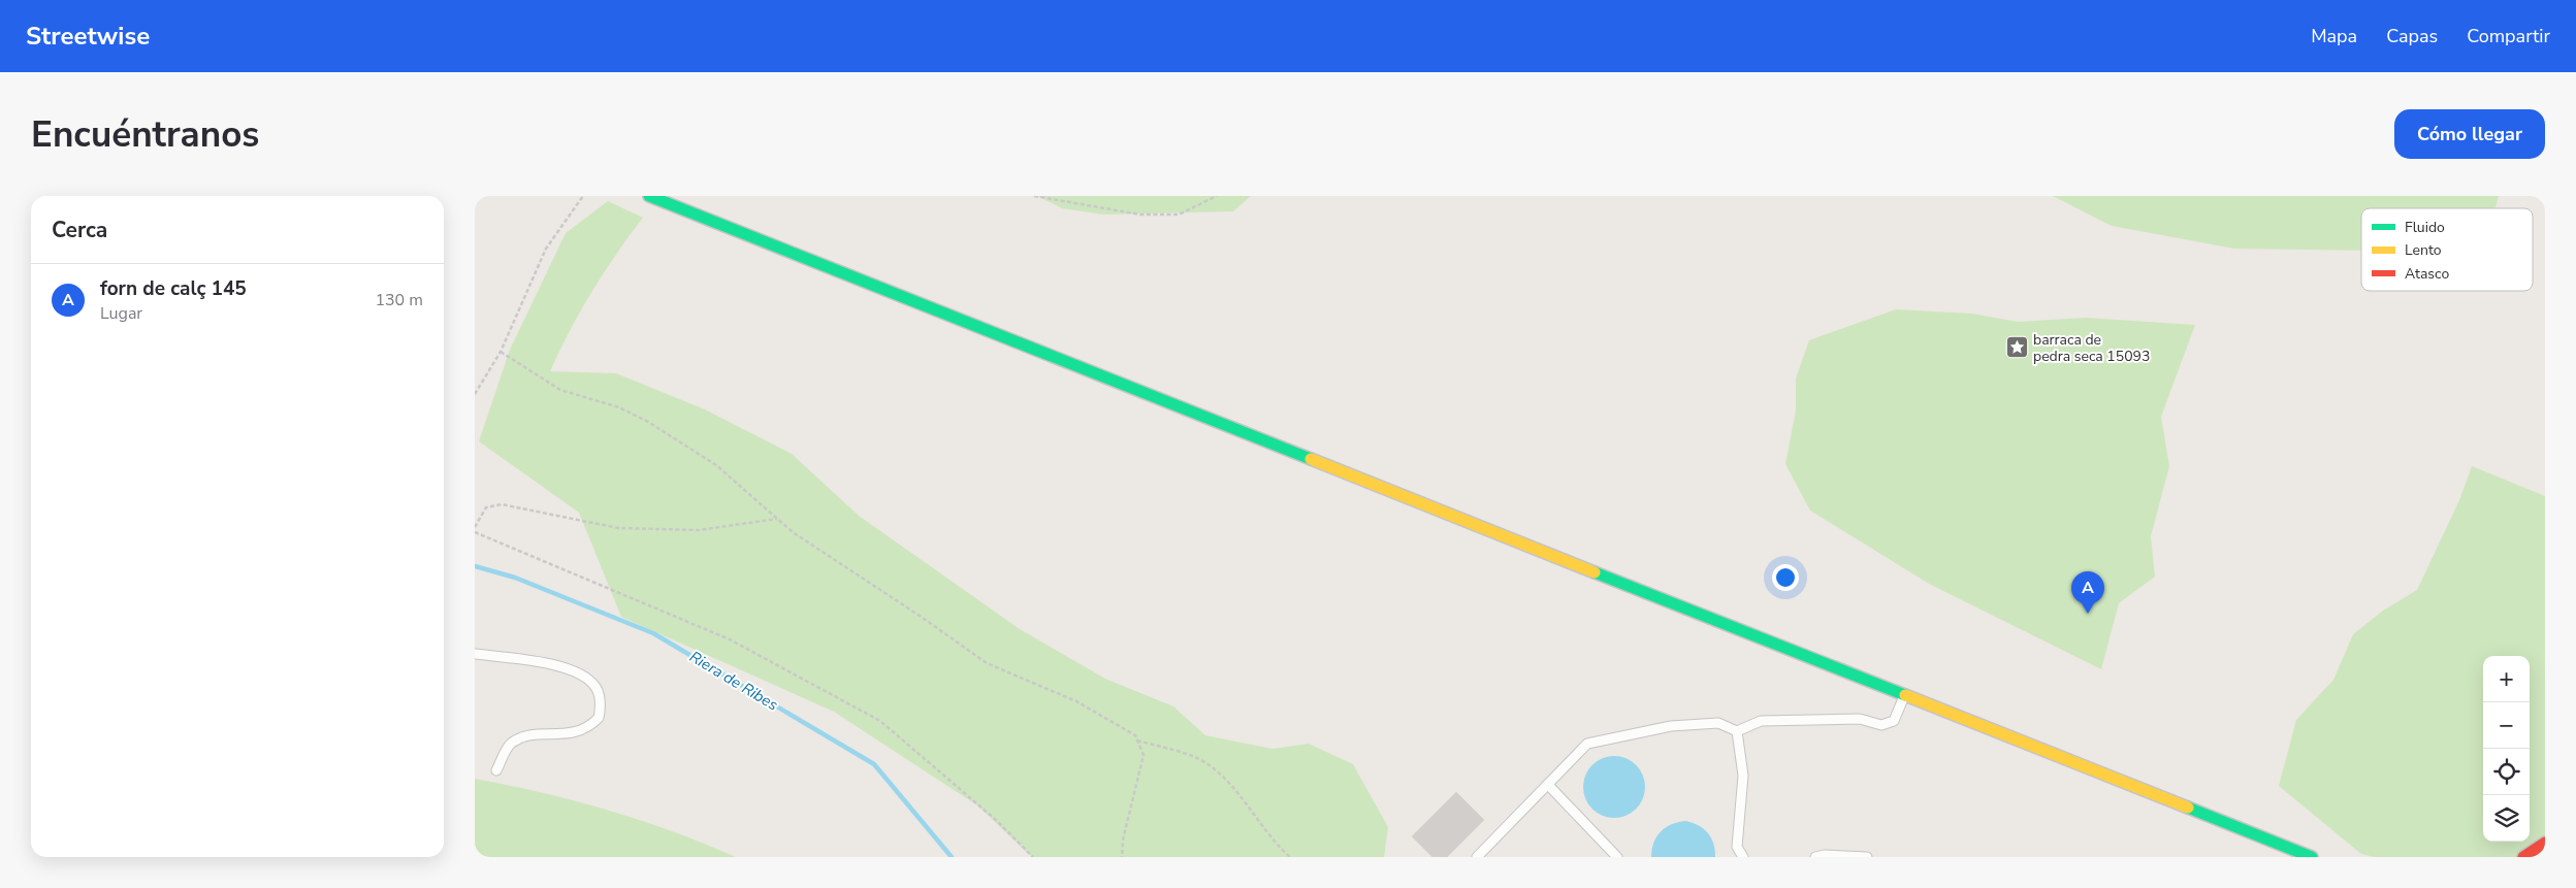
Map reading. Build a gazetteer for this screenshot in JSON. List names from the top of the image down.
{
  "water": ["Riera de Ribes"],
  "places": {
    "place": ["barraca de pedra seca 15093"]
  },
  "legend": ["Fluido", "Lento", "Atasco"],
  "page": {
    "header": "Streetwise",
    "nav": ["Mapa", "Capas", "Compartir"],
    "buttons": "Cómo llegar",
    "title": "Encuéntranos",
    "heading": "Cerca",
    "list": [
      {
        "mark": "A",
        "name": "forn de calç 145",
        "note": "Lugar",
        "value": "130 m"
      }
    ],
    "pins": "A",
    "map_buttons": ["+", "−"]
  }
}
